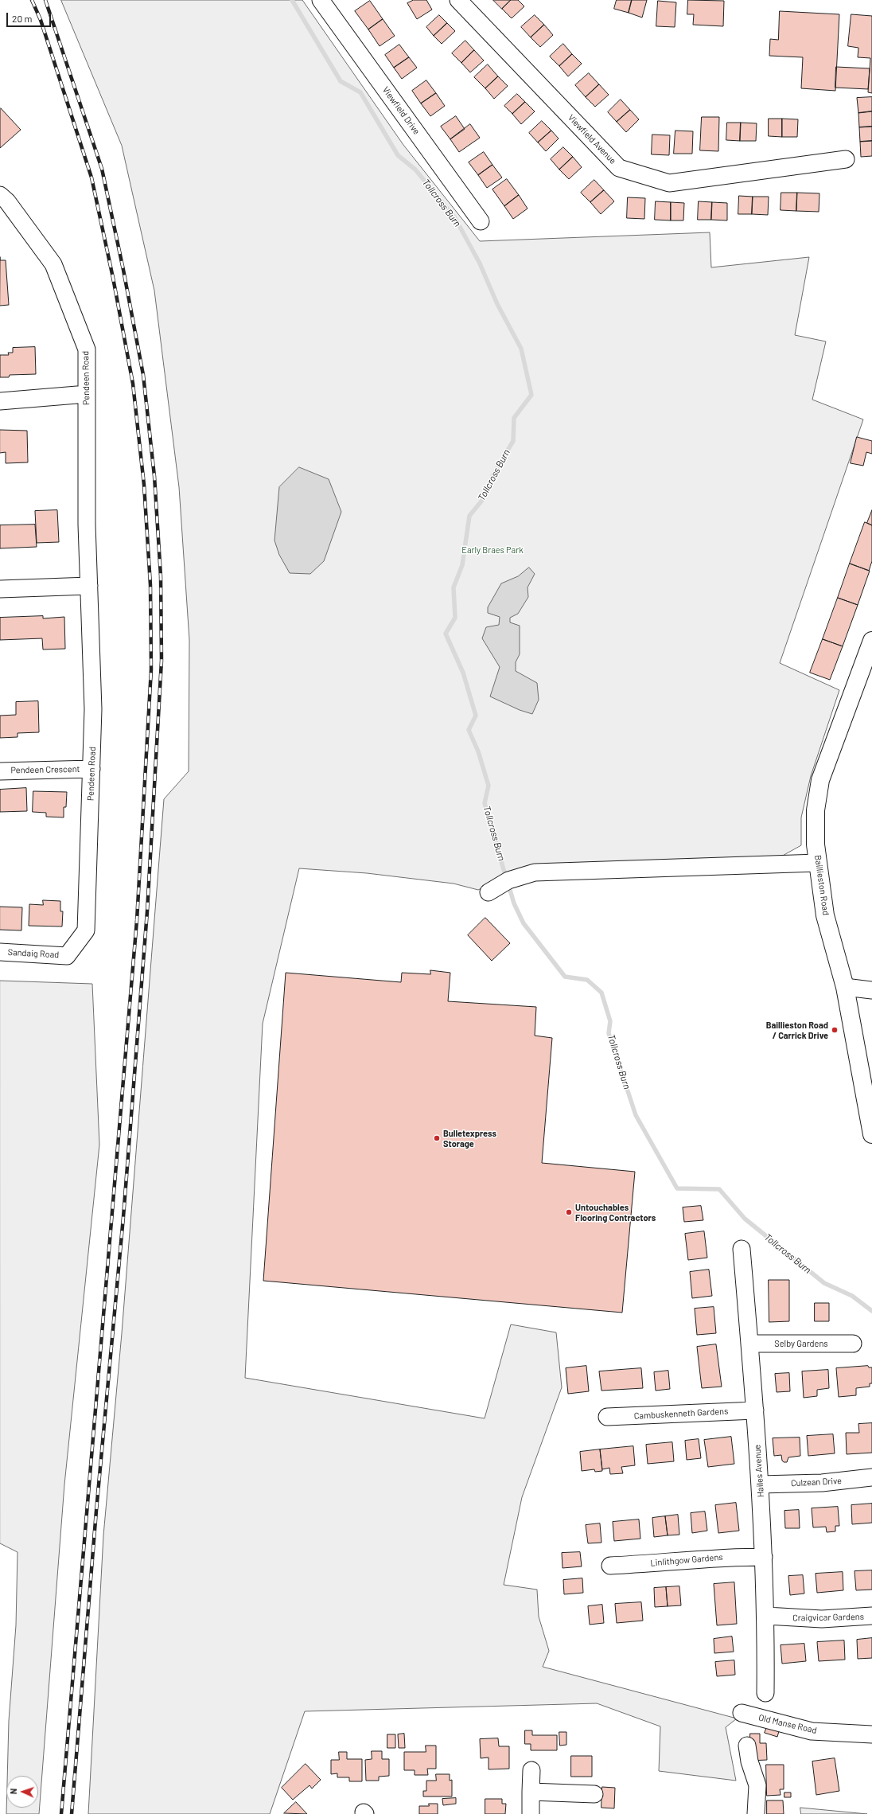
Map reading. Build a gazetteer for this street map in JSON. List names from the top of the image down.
{
  "streets": {
    "main road": ["Baillieston Road"],
    "street": [
      "Viewfield Drive",
      "Viewfield Avenue",
      "Pendeen Road",
      "Pendeen Crescent",
      "Sandaig Road",
      "Selby Gardens",
      "Cambuskenneth Gardens",
      "Hailes Avenue",
      "Culzean Drive",
      "Linlithgow Gardens",
      "Craigvicar Gardens",
      "Old Manse Road"
    ]
  },
  "crossings": [
    ["Pendeen Road", "Pendeen Crescent"],
    ["Pendeen Road", "Sandaig Road"],
    ["Selby Gardens", "Hailes Avenue"],
    ["Cambuskenneth Gardens", "Hailes Avenue"],
    ["Hailes Avenue", "Culzean Drive"],
    ["Hailes Avenue", "Linlithgow Gardens"],
    ["Hailes Avenue", "Craigvicar Gardens"]
  ],
  "water": ["Tollcross Burn"],
  "parks": ["Early Braes Park"],
  "places": ["Baillieston Road / Carrick Drive", "Bulletexpress Storage", "Untouchables Flooring Contractors"],
  "scale_bar": "20 m",
  "north": "left"
}
